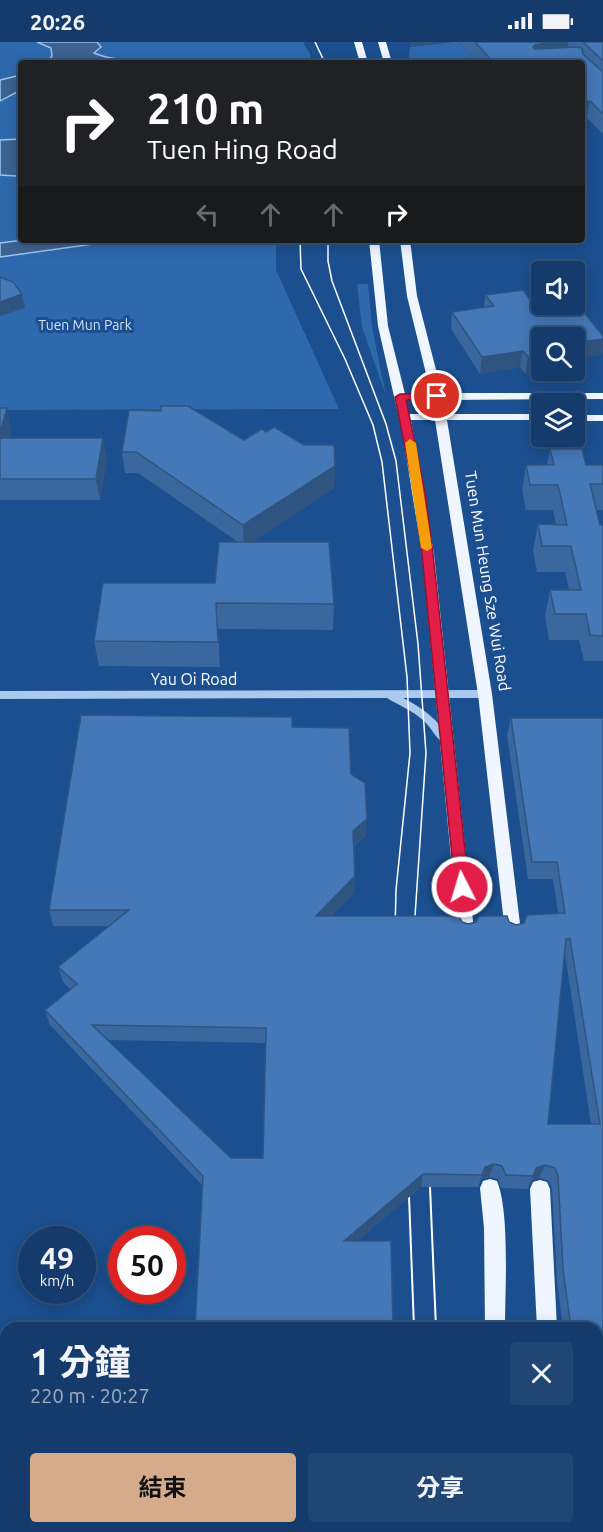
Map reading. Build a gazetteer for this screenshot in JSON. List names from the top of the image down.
{
  "streets": {
    "main road": ["Tuen Mun Heung Sze Wui Road"],
    "street": ["Yau Oi Road"]
  },
  "crossings": [
    ["Tuen Mun Heung Sze Wui Road", "Yau Oi Road"]
  ],
  "parks": ["Tuen Mun Park"],
  "page": {
    "status": "20:26",
    "turn": ["210 m", "Tuen Hing Road"],
    "speed": "49 km/h",
    "limit": "50",
    "heading": ["1 分鐘", "220 m · 20:27"],
    "buttons": ["結束", "分享"]
  }
}
